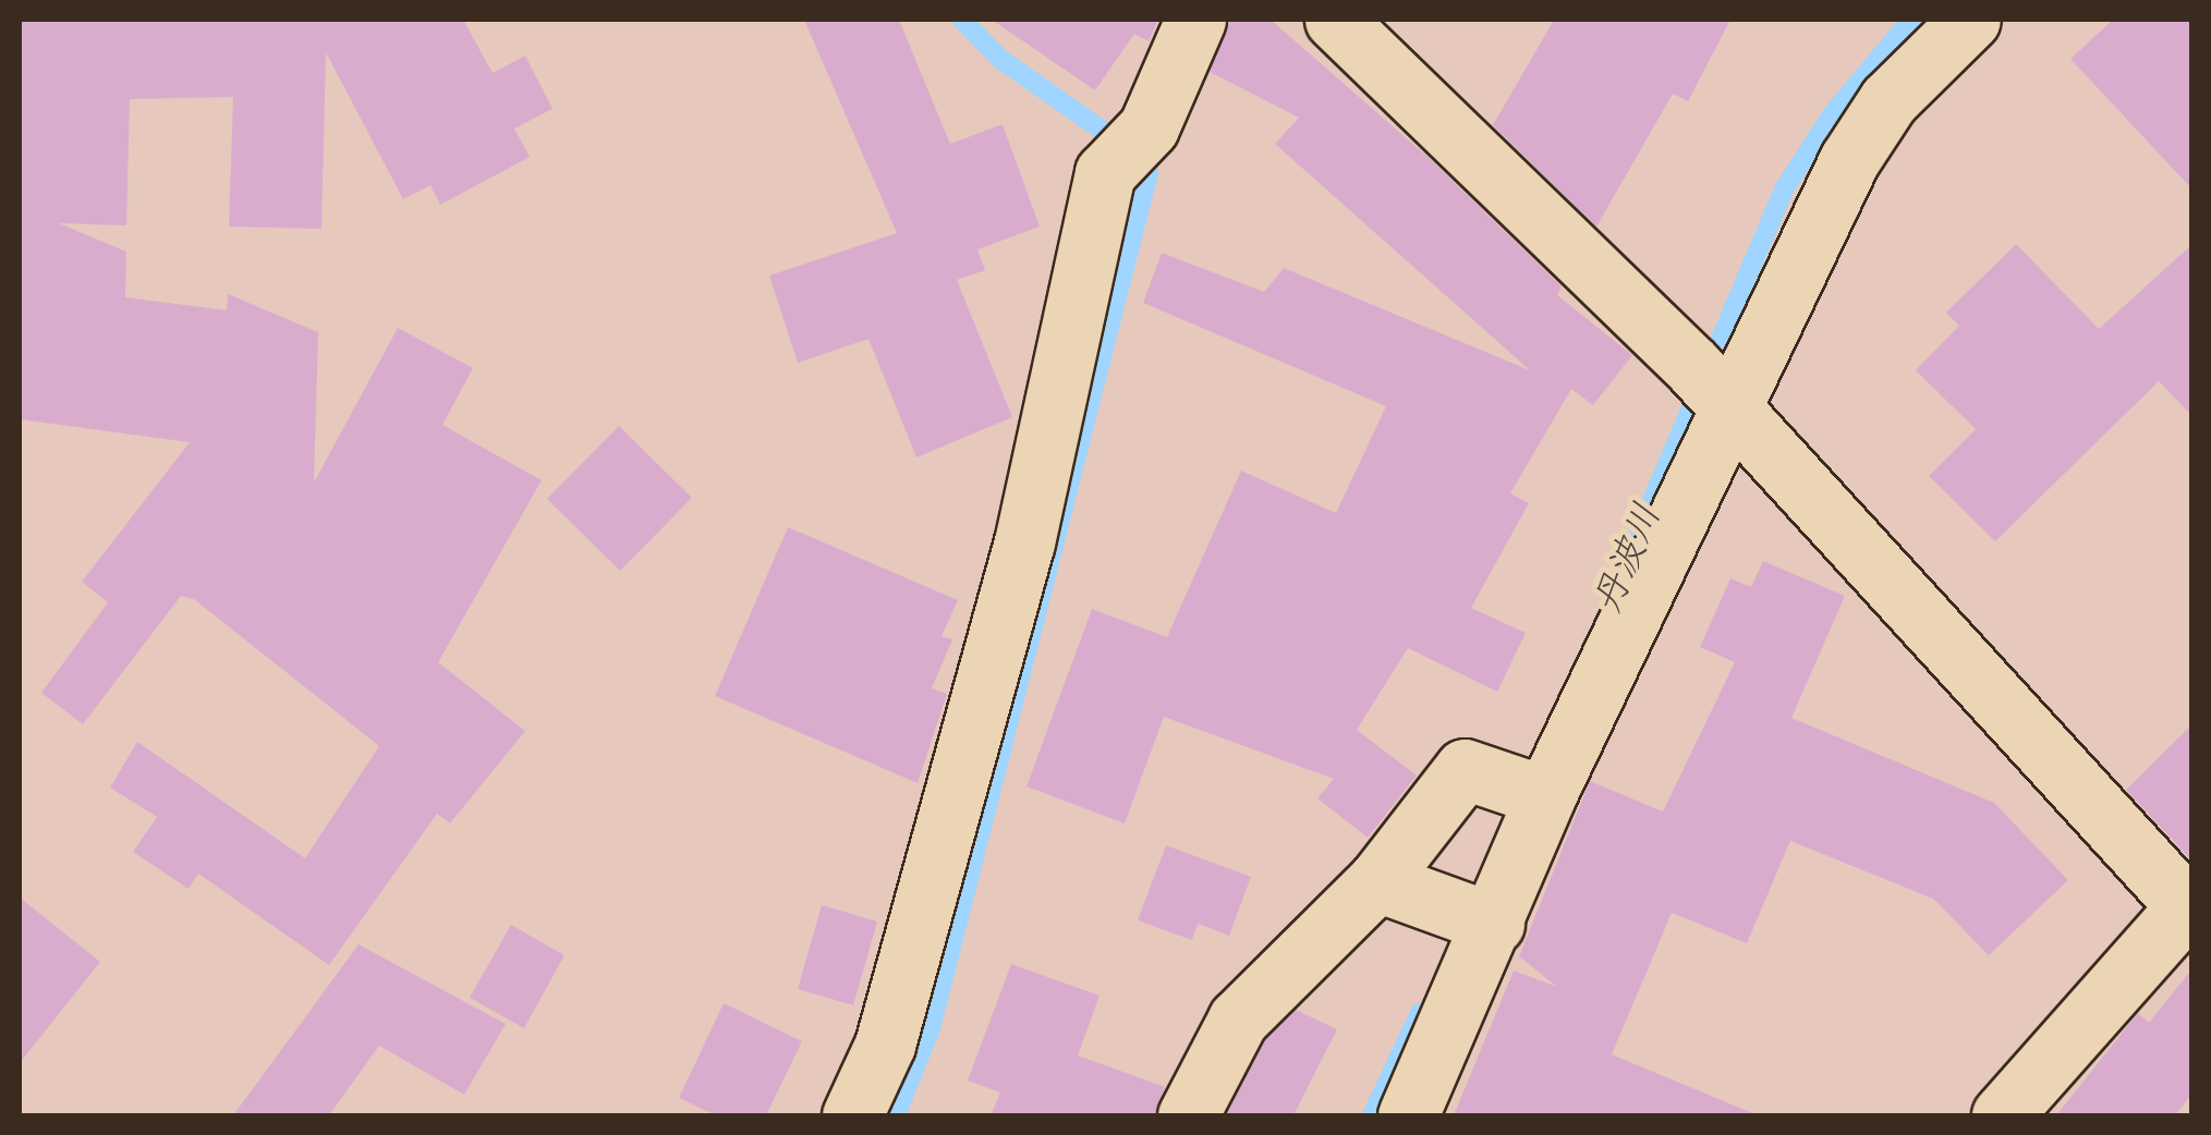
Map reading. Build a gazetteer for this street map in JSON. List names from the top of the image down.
{
  "water": ["丹波川"]
}
